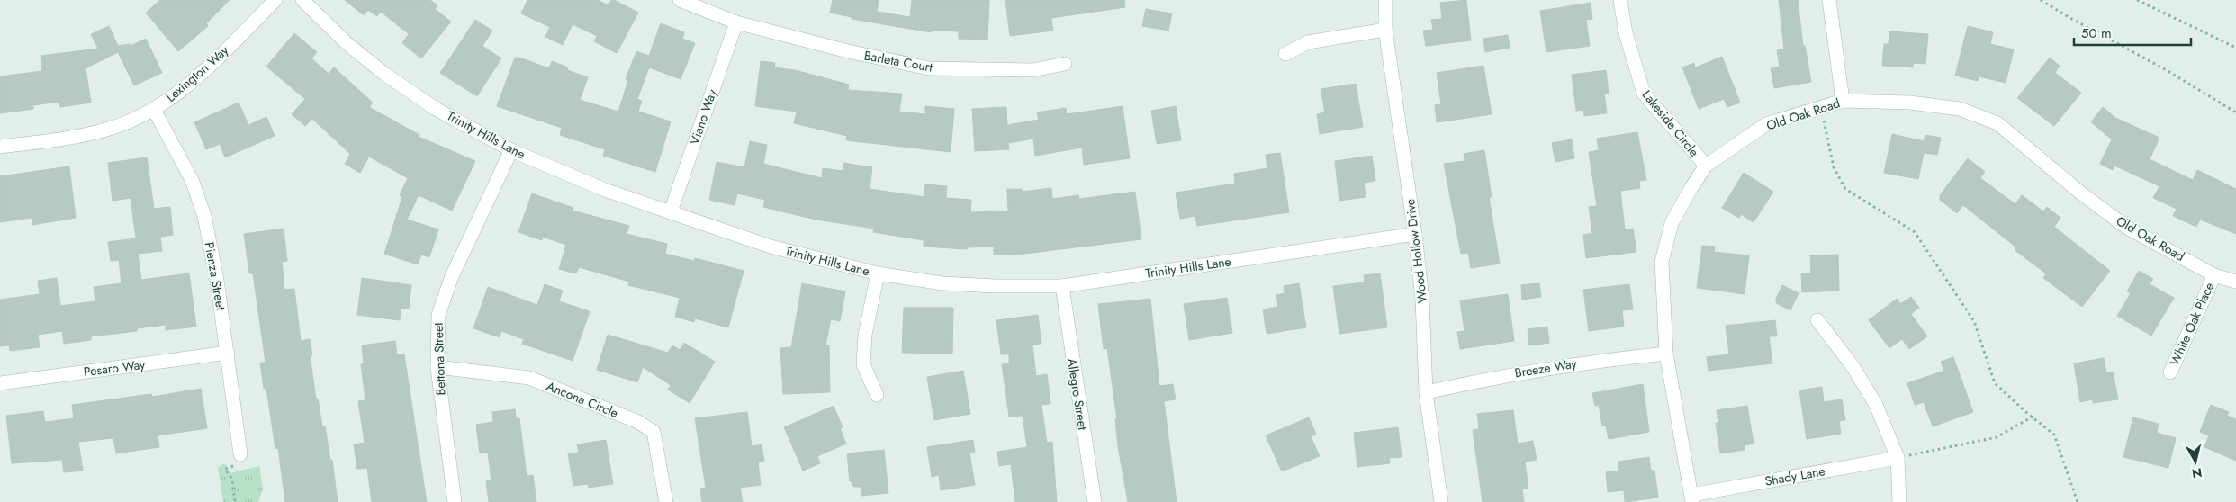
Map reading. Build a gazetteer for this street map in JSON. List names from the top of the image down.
{
  "streets": {
    "street": [
      "Barleta Court",
      "Lexington Way",
      "Old Oak Road",
      "Viano Way",
      "Lakeside Circle",
      "Trinity Hills Lane",
      "Wood Hollow Drive",
      "Pienza Street",
      "White Oak Place",
      "Bettona Street",
      "Pesaro Way",
      "Breeze Way",
      "Allegro Street",
      "Ancona Circle",
      "Shady Lane"
    ]
  },
  "crossings": [
    ["Barleta Court", "Viano Way"],
    ["Lexington Way", "Pienza Street"],
    ["Old Oak Road", "Lakeside Circle"],
    ["Old Oak Road", "White Oak Place"],
    ["Old Oak Road", "Breeze Way"],
    ["Old Oak Road", "Shady Lane"],
    ["Viano Way", "Trinity Hills Lane"],
    ["Trinity Hills Lane", "Wood Hollow Drive"],
    ["Trinity Hills Lane", "Bettona Street"],
    ["Trinity Hills Lane", "Allegro Street"],
    ["Wood Hollow Drive", "Breeze Way"],
    ["Pienza Street", "Pesaro Way"],
    ["Bettona Street", "Ancona Circle"]
  ],
  "scale_bar": "50 m",
  "north": "bottom"
}
